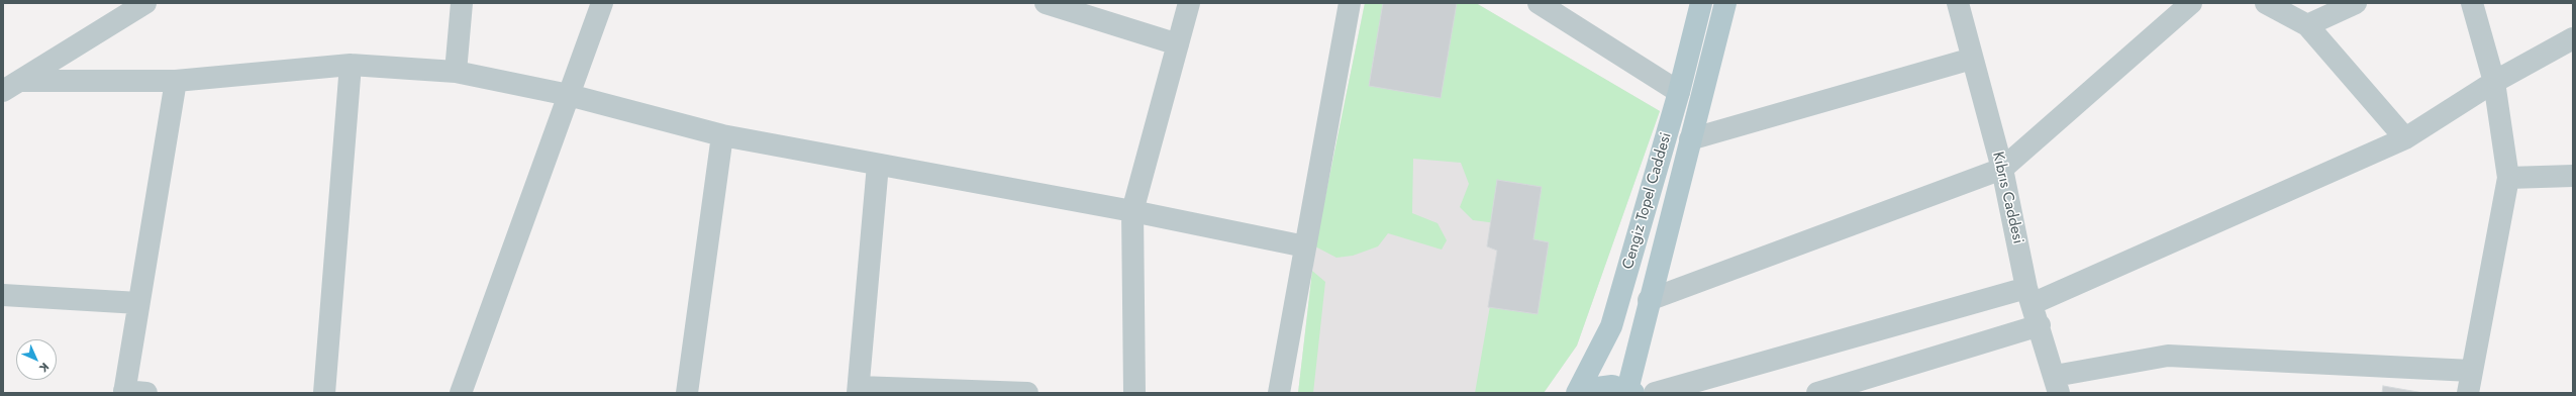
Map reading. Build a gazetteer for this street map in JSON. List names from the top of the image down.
{
  "streets": {
    "main road": ["Cengiz Topel Caddesi"],
    "street": ["Kıbrıs Caddesi"]
  },
  "north": "bottom right"
}
